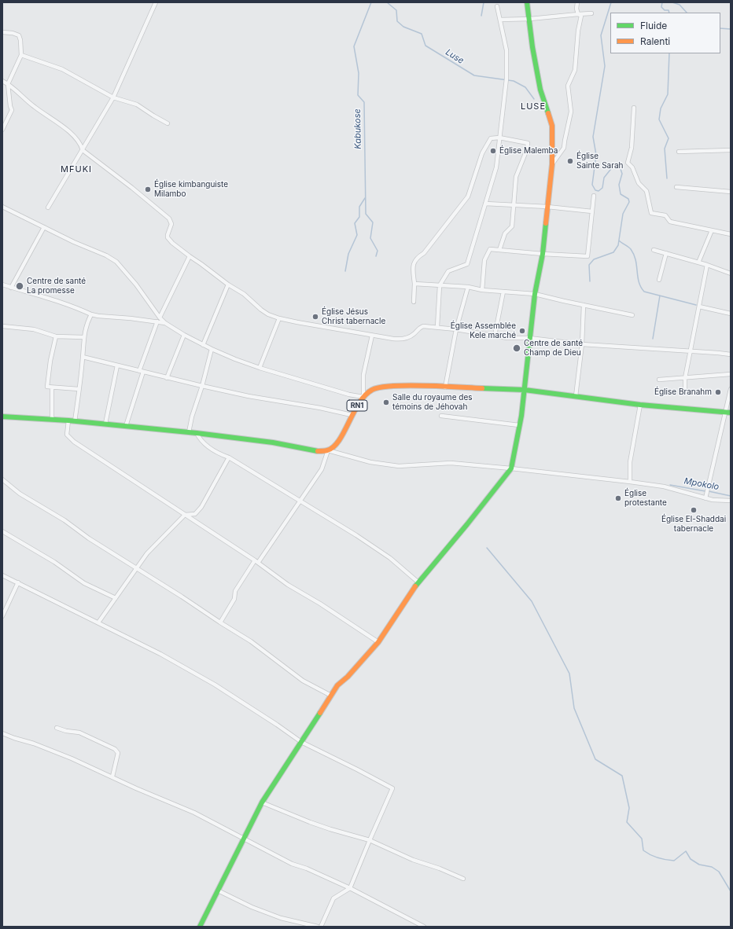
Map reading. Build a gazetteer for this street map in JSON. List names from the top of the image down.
{
  "streets": {
    "main road": ["RN1"]
  },
  "districts": ["LUSE", "MFUKI"],
  "water": ["Luse", "Kabukose", "Mpokolo"],
  "places": [
    "Église Malemba",
    "Église Sainte Sarah",
    "Église kimbanguiste Milambo",
    "Centre de santé La promesse",
    "Église Jésus Christ tabernacle",
    "Église Assemblée Kele marché",
    "Centre de santé Champ de Dieu",
    "Église Branahm",
    "Salle du royaume des témoins de Jéhovah",
    "Église protestante",
    "Église El-Shaddai tabernacle"
  ],
  "legend": ["Fluide", "Ralenti"]
}
